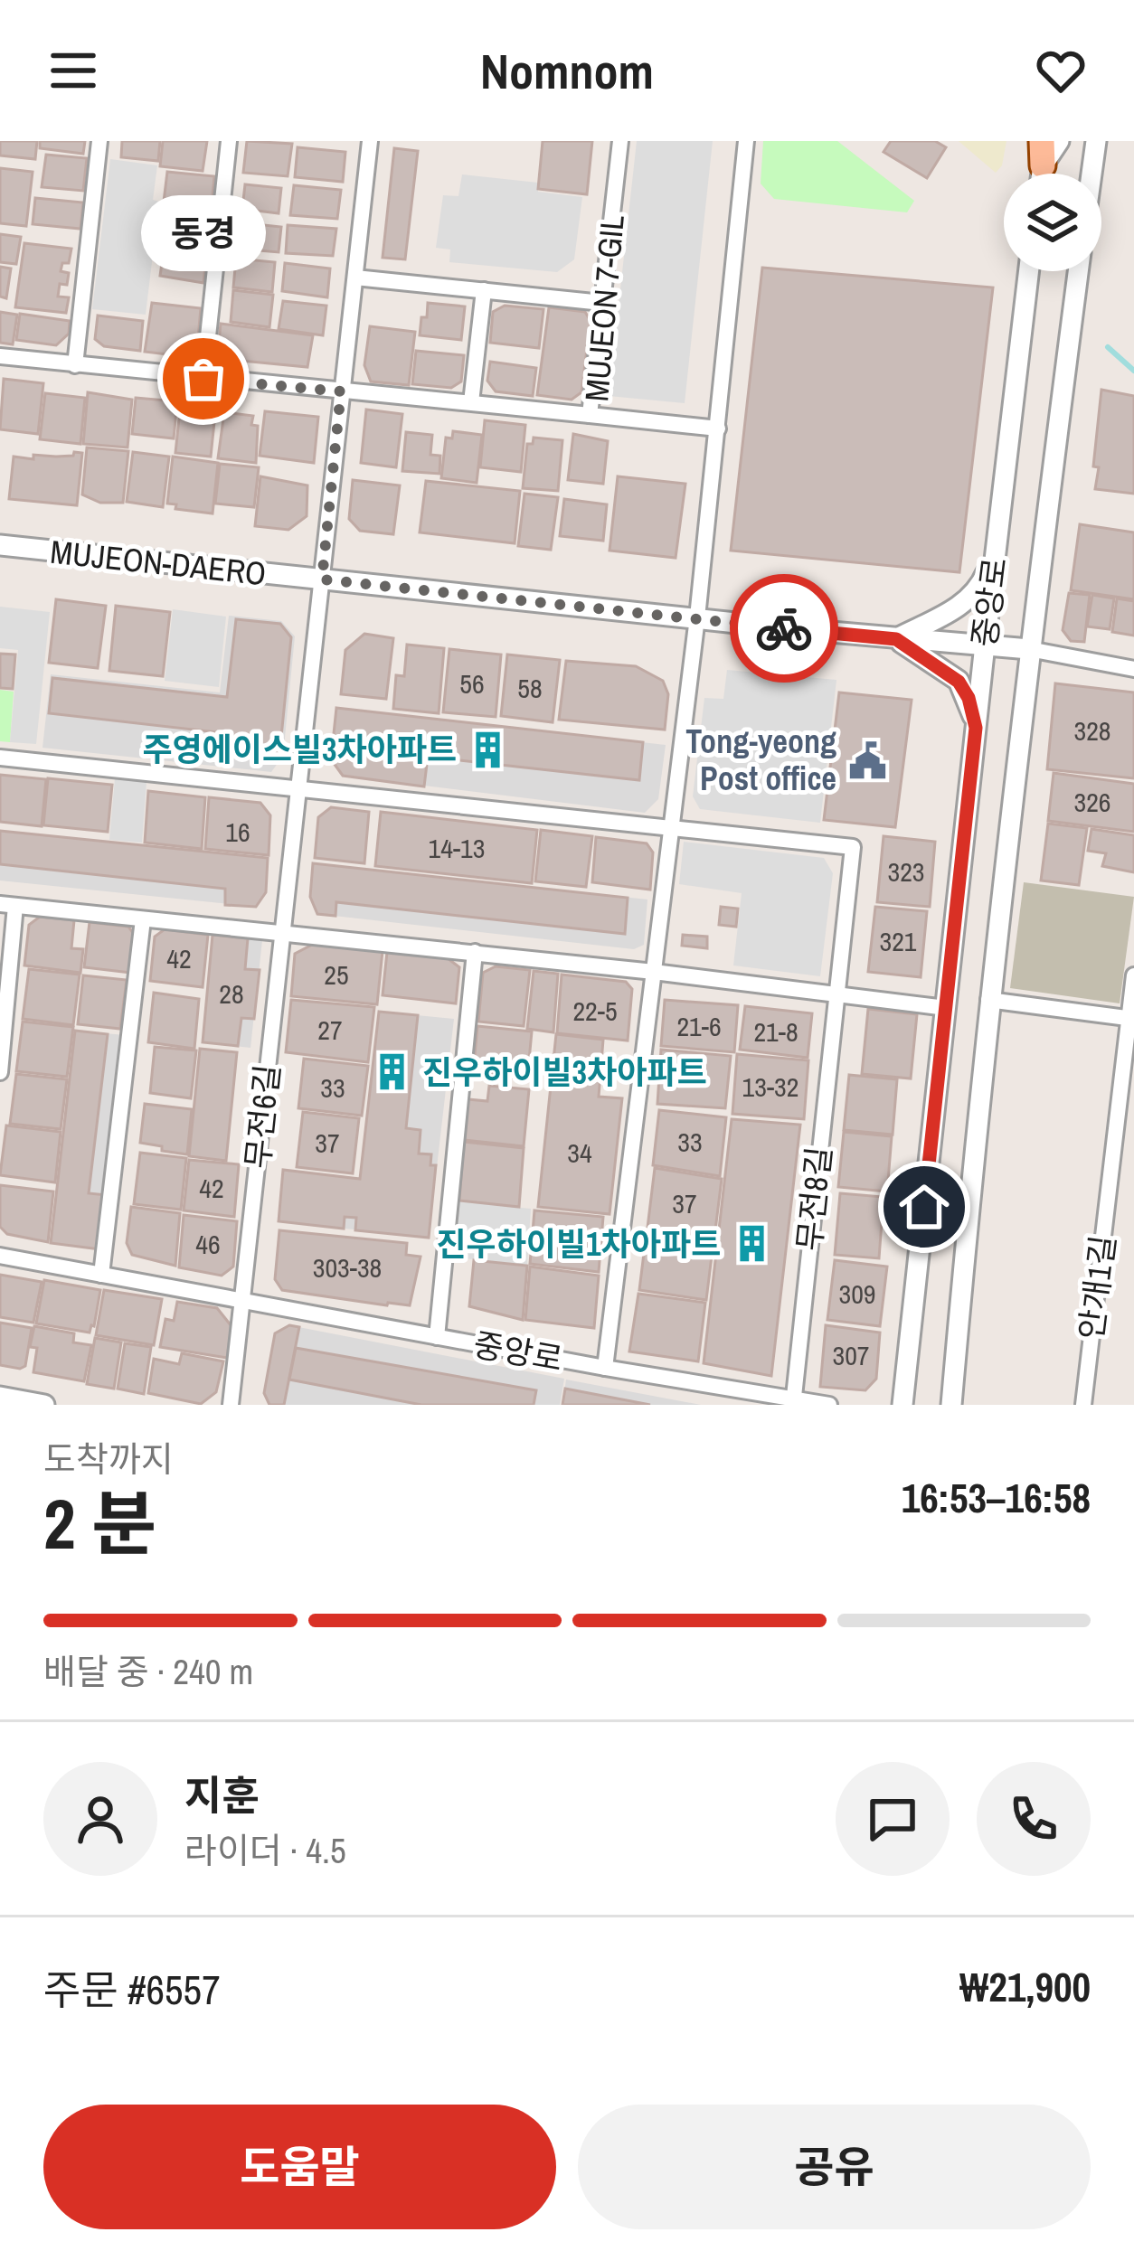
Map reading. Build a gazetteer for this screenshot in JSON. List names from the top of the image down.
{
  "streets": {
    "street": [
      "MUJEON 7-GIL",
      "MUJEON-DAERO",
      "중앙로",
      "무전6길",
      "무전8길",
      "안개1길"
    ]
  },
  "crossings": [
    ["MUJEON-DAERO", "중앙로"],
    ["MUJEON-DAERO", "무전6길"],
    ["중앙로", "무전6길"],
    ["중앙로", "무전8길"],
    ["무전6길", "무전8길"]
  ],
  "places": {
    "other": ["동경"],
    "building": ["주영에이스빌3차아파트", "진우하이빌3차아파트", "진우하이빌1차아파트"],
    "public building": ["Tong-yeong Post office"]
  },
  "house_numbers": [
    "56",
    "58",
    "328",
    "326",
    "16",
    "14-13",
    "323",
    "321",
    "42",
    "25",
    "28",
    "22-5",
    "21-6",
    "27",
    "21-8",
    "13-32",
    "33",
    "33",
    "37",
    "34",
    "42",
    "37",
    "46",
    "303-38",
    "309",
    "307"
  ],
  "page": {
    "header": "Nomnom",
    "bubble": "동경",
    "heading": ["2 분", "도착까지", "16:53–16:58"],
    "panel": [
      "지훈",
      "라이더 · 4.5",
      "주문 #6557",
      "₩21,900"
    ],
    "bar": "배달 중 · 240 m",
    "buttons": ["도움말", "공유"]
  }
}
